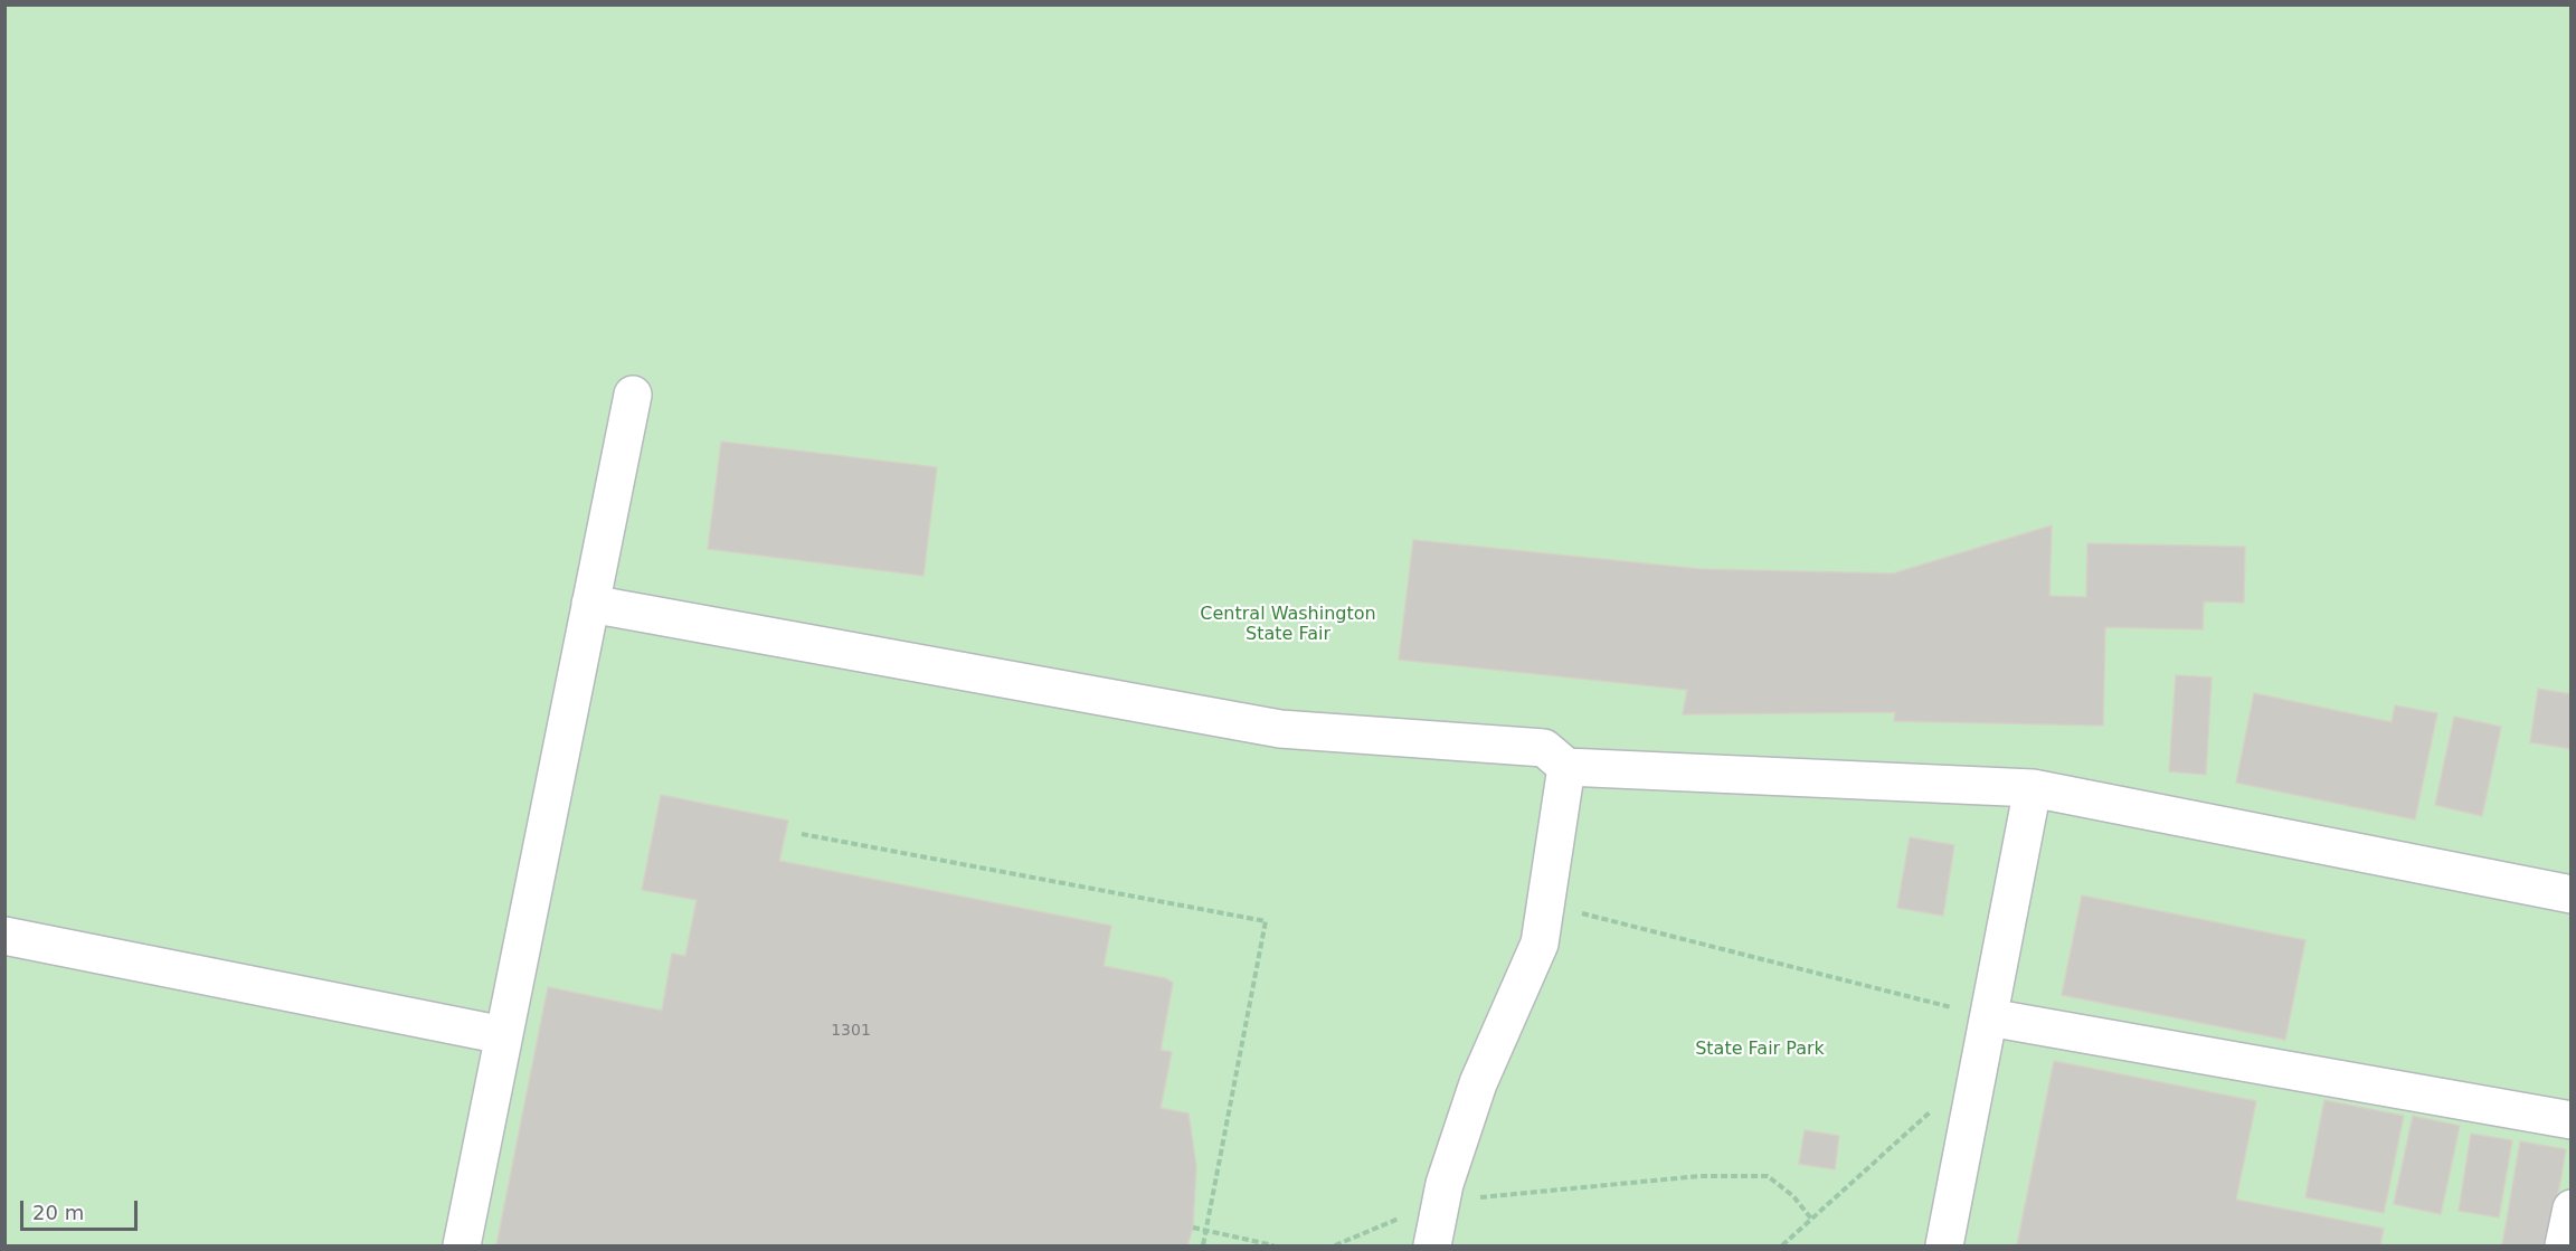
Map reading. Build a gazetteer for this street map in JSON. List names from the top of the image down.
{
  "parks": ["Central Washington State Fair", "State Fair Park"],
  "house_numbers": ["1301"],
  "scale_bar": "20 m"
}
